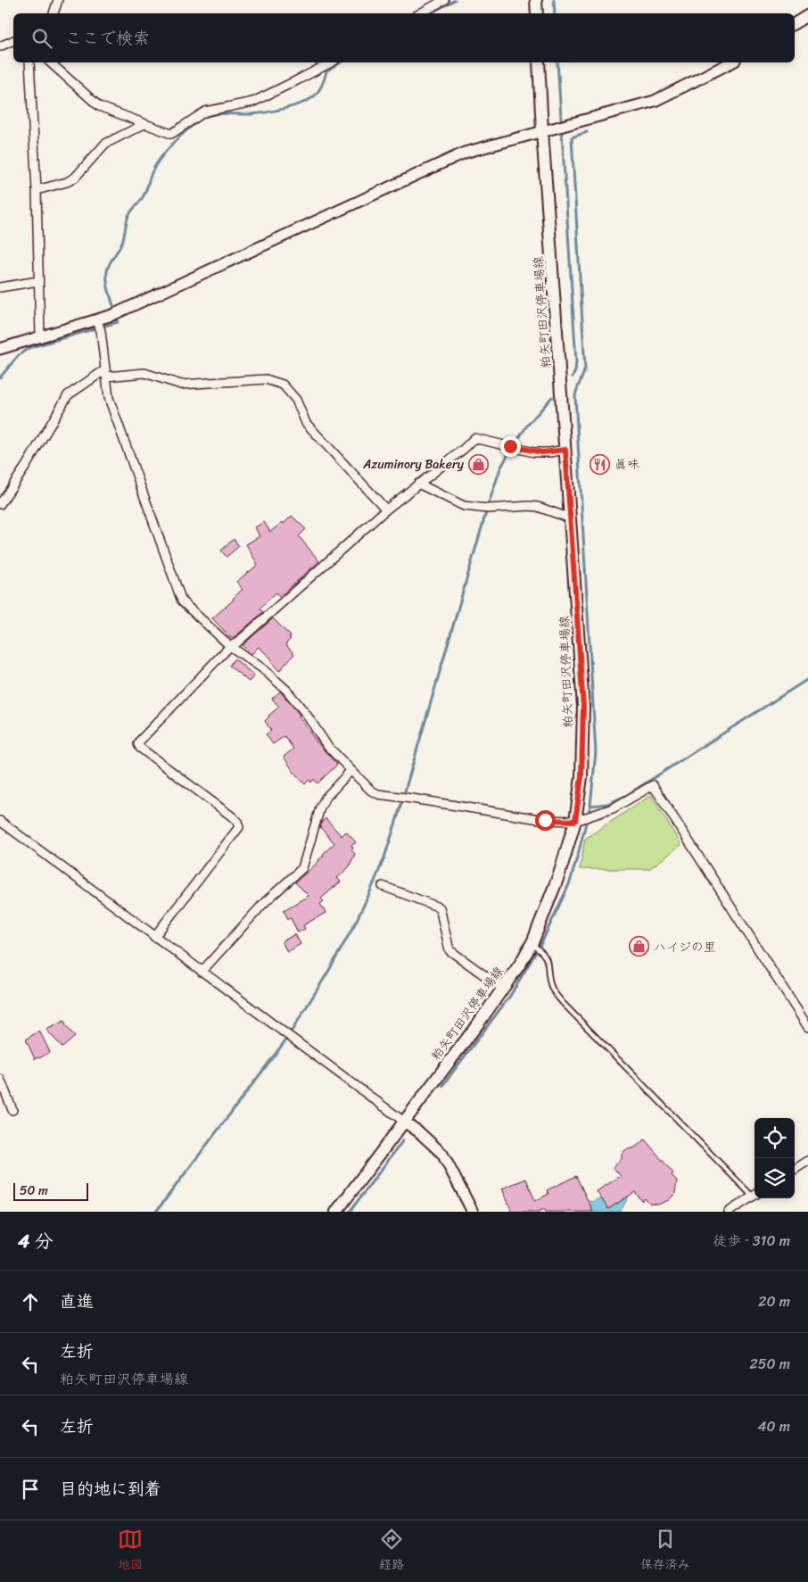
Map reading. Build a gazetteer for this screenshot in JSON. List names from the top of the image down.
{
  "streets": {
    "main road": ["粕矢町田沢停車場線"]
  },
  "places": {
    "shop": ["Azuminory Bakery", "ハイジの里"],
    "restaurant": ["眞味"]
  },
  "scale_bar": "50 m",
  "page": {
    "search": "ここで検索",
    "scale": "50 m",
    "heading": ["4 分", "徒歩 · 310 m"],
    "list": [
      ["直進", "20 m"],
      ["左折", "粕矢町田沢停車場線", "250 m"],
      ["左折", "40 m"],
      "目的地に到着"
    ],
    "nav": ["地図", "経路", "保存済み"]
  }
}
